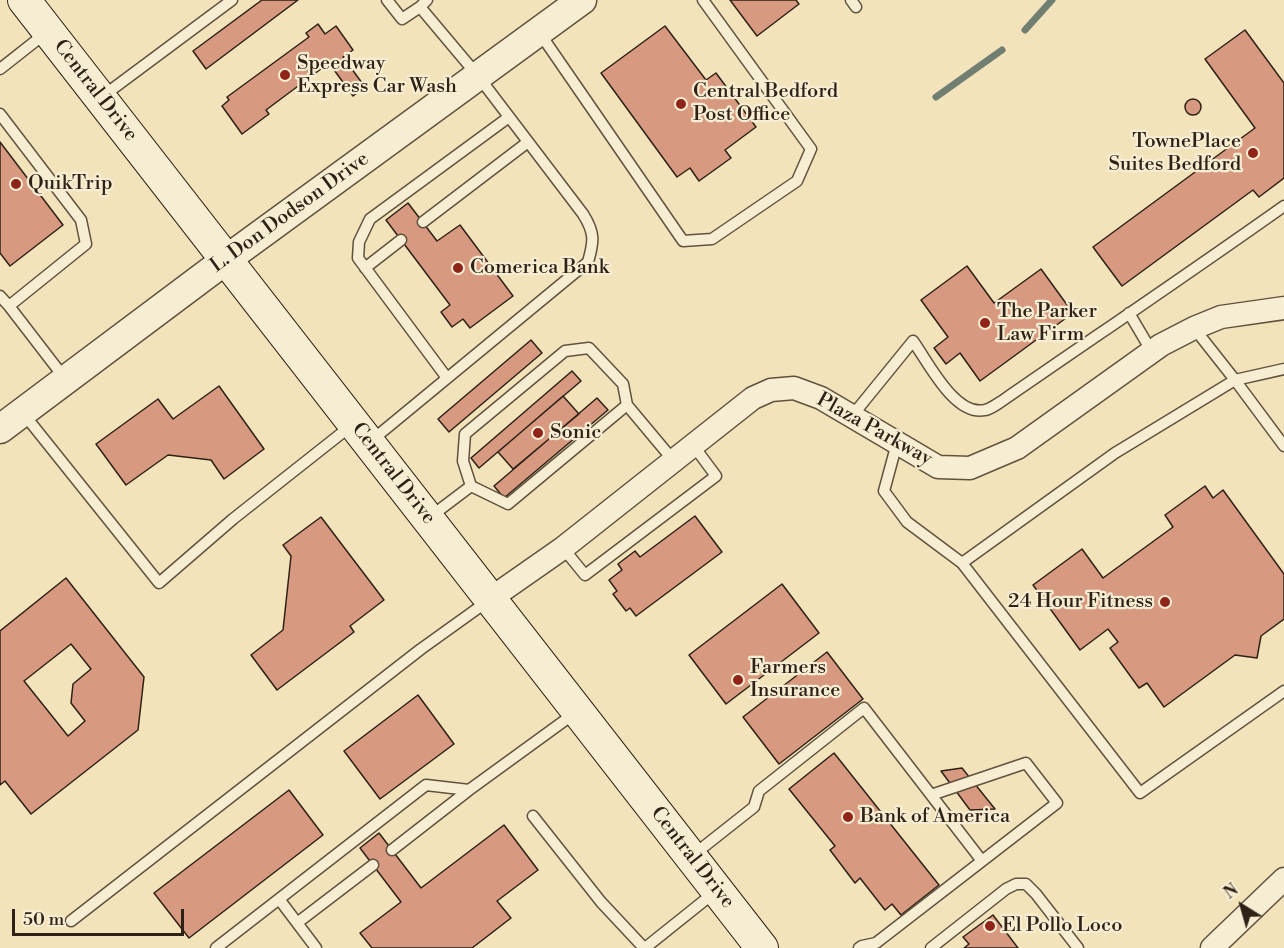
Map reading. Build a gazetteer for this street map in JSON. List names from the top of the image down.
{
  "streets": {
    "main road": ["Central Drive"],
    "street": ["L. Don Dodson Drive", "Plaza Parkway"]
  },
  "crossings": [
    ["Central Drive", "L. Don Dodson Drive"],
    ["Central Drive", "Plaza Parkway"]
  ],
  "places": [
    "Speedway Express Car Wash",
    "Central Bedford Post Office",
    "TownePlace Suites Bedford",
    "QuikTrip",
    "Comerica Bank",
    "The Parker Law Firm",
    "Sonic",
    "24 Hour Fitness",
    "Farmers Insurance",
    "Bank of America",
    "El Pollo Loco"
  ],
  "scale_bar": "50 m",
  "north": "top left"
}
